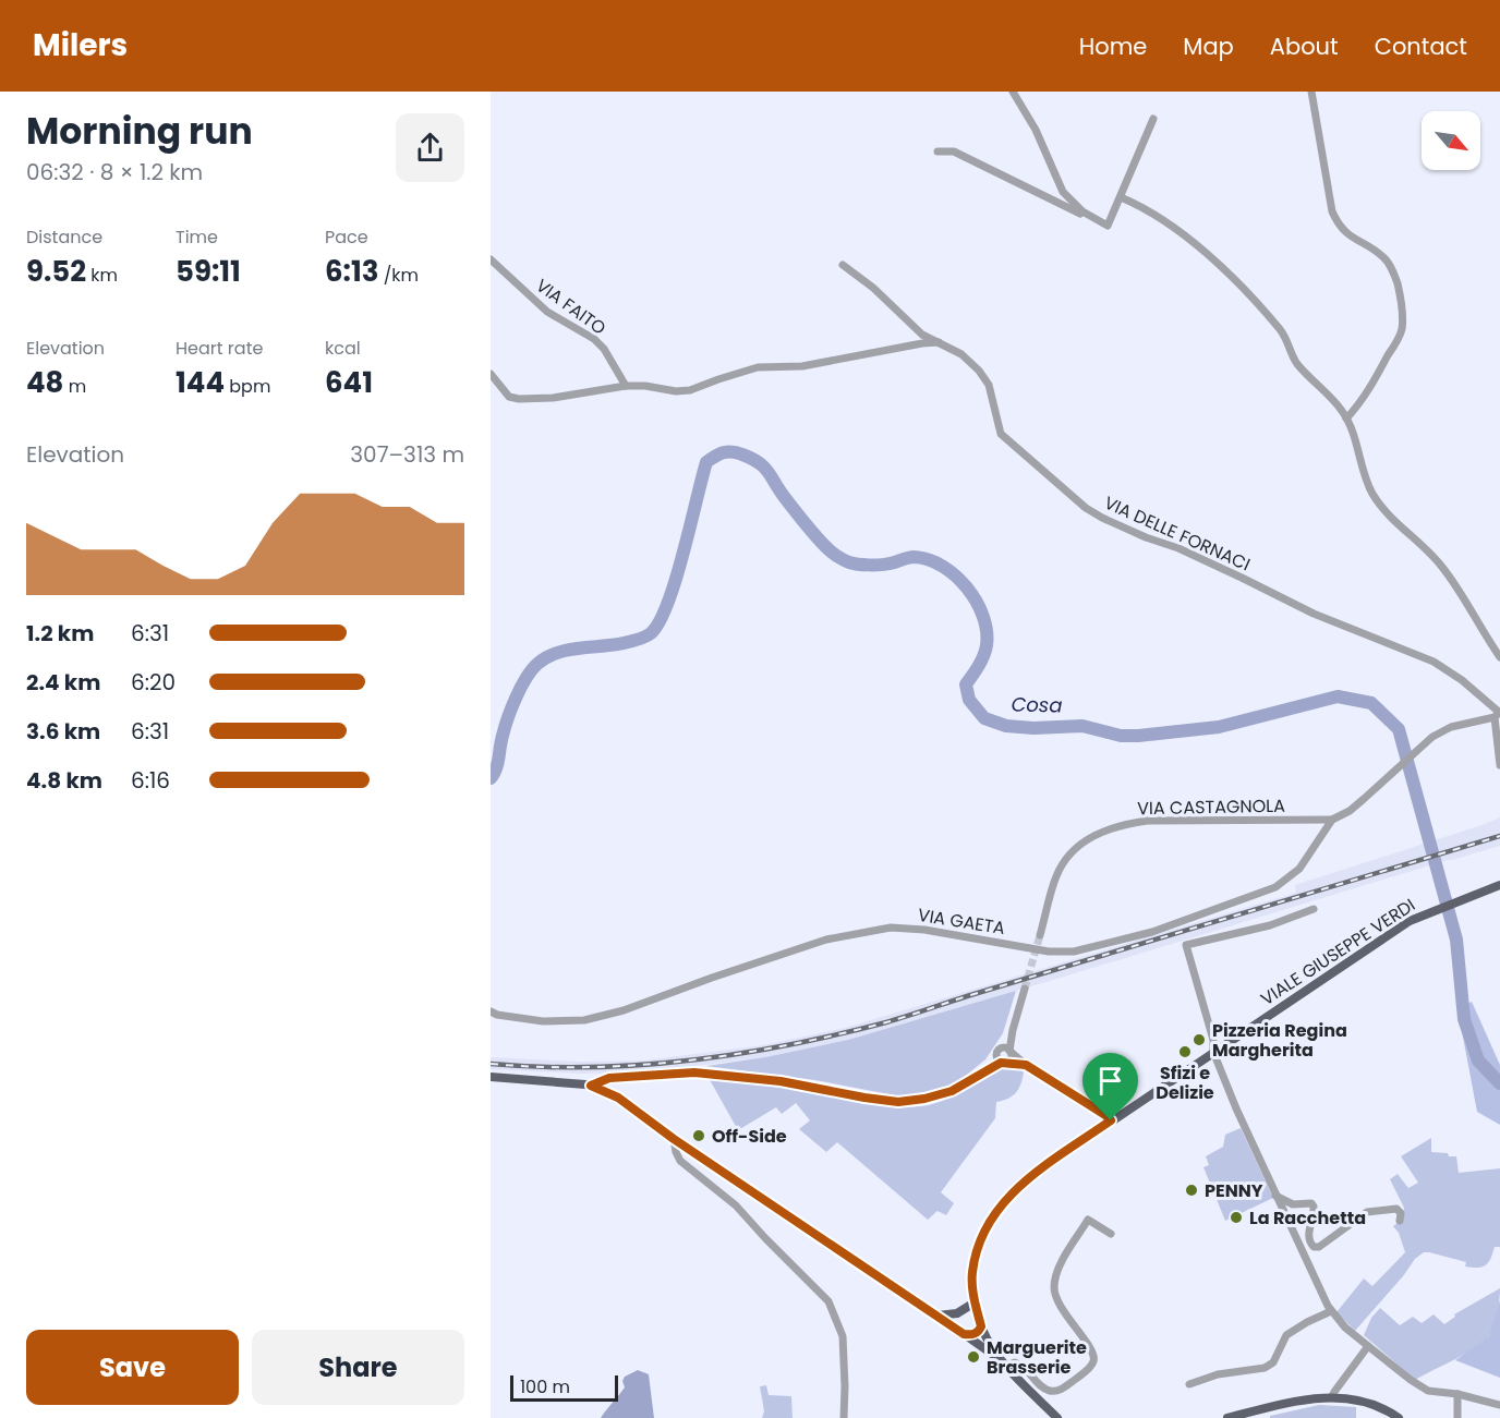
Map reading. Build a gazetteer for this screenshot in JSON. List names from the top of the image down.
{
  "streets": {
    "main road": ["VIALE GIUSEPPE VERDI"],
    "street": [
      "VIA FAITO",
      "VIA DELLE FORNACI",
      "VIA CASTAGNOLA",
      "VIA GAETA"
    ]
  },
  "crossings": [
    ["VIA DELLE FORNACI", "VIA GAETA"],
    ["VIA CASTAGNOLA", "VIA GAETA"]
  ],
  "water": ["Cosa"],
  "places": [
    "Pizzeria Regina Margherita",
    "Sfizi e Delizie",
    "Off-Side",
    "PENNY",
    "La Racchetta",
    "Marguerite Brasserie"
  ],
  "scale_bar": "100 m",
  "north": "bottom right",
  "page": {
    "header": "Milers",
    "nav": [
      "Home",
      "Map",
      "About",
      "Contact"
    ],
    "heading": ["Morning run", "06:32 · 8 × 1.2 km"],
    "stats": [
      ["Distance", "9.52 km"],
      ["Time", "59:11"],
      ["Pace", "6:13 /km"],
      ["Elevation", "48 m"],
      ["Heart rate", "144 bpm"],
      ["kcal", "641"]
    ],
    "chart": ["Elevation", "307–313 m"],
    "list": [
      {
        "name": "1.2 km",
        "note": "6:31"
      },
      {
        "name": "2.4 km",
        "note": "6:20"
      },
      {
        "name": "3.6 km",
        "note": "6:31"
      },
      {
        "name": "4.8 km",
        "note": "6:16"
      }
    ],
    "buttons": ["Save", "Share"],
    "scale": "100 m"
  }
}
